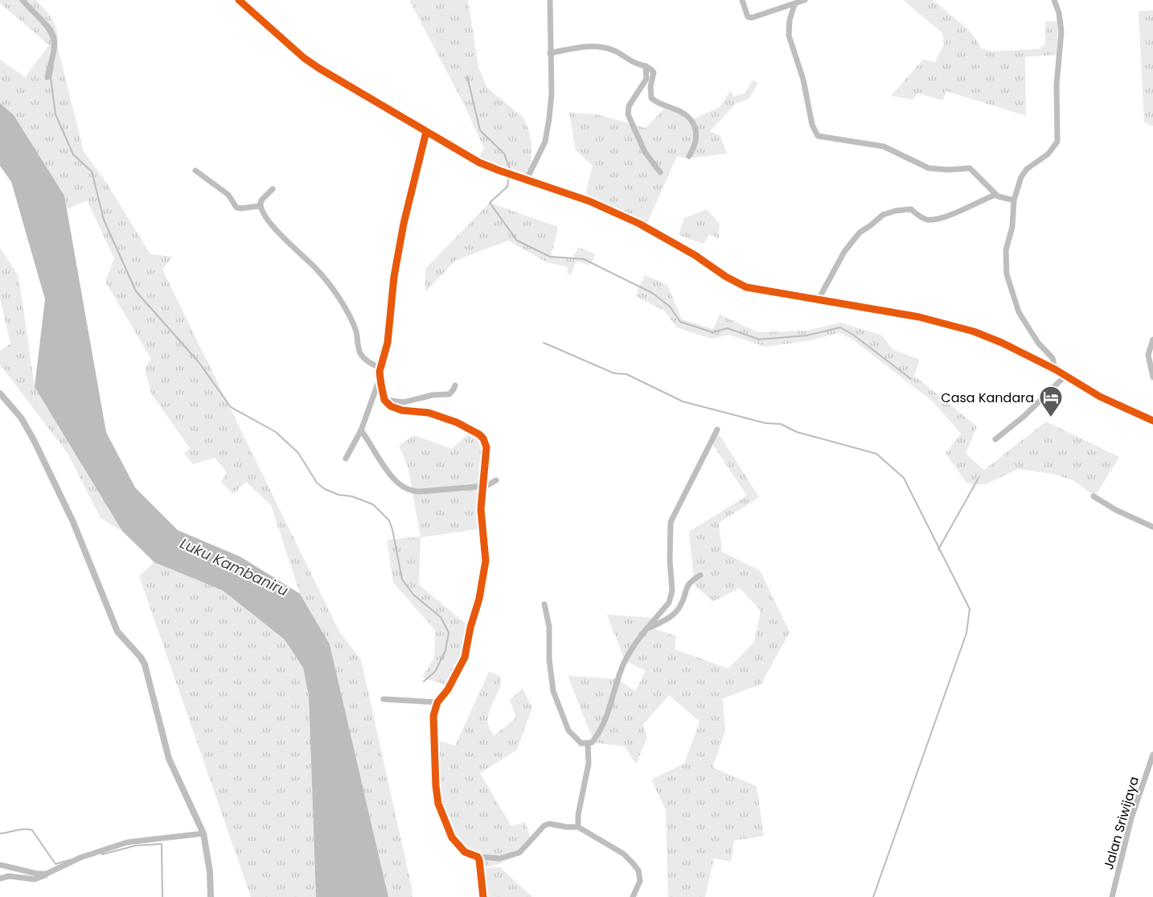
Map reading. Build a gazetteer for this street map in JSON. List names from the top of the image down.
{
  "streets": {
    "street": ["Jalan Sriwijaya"]
  },
  "water": ["Luku Kambaniru"],
  "places": {
    "hotel": ["Casa Kandara"]
  }
}
